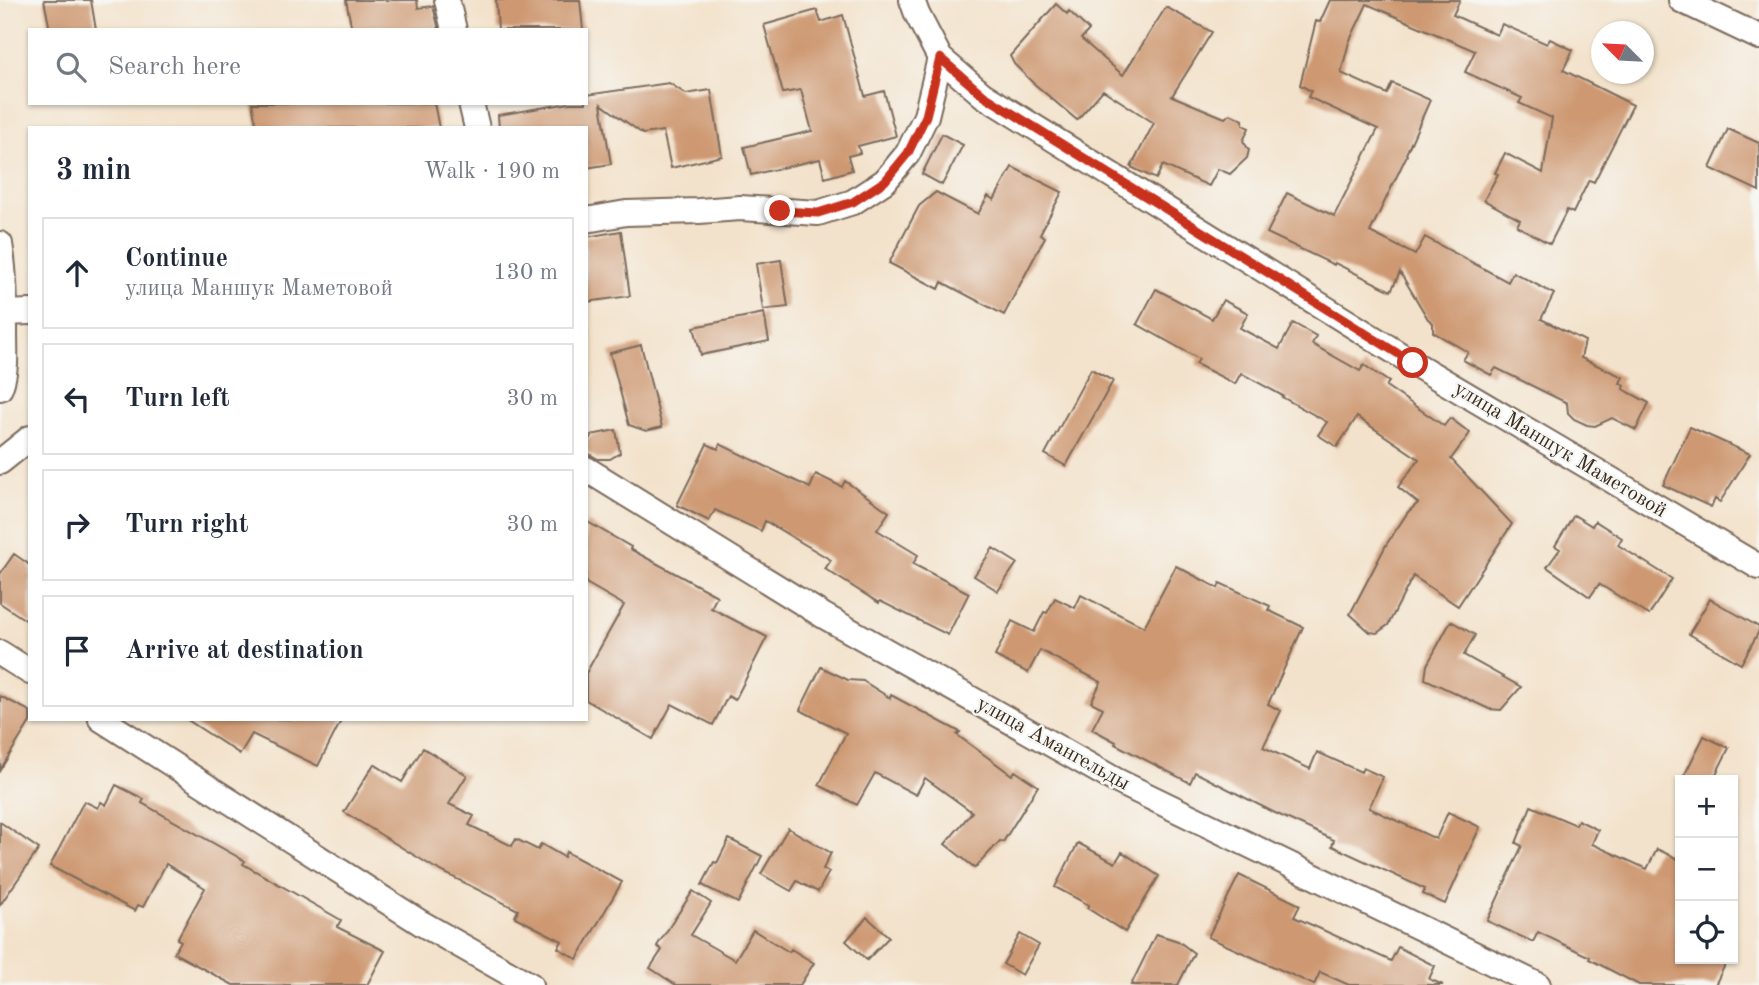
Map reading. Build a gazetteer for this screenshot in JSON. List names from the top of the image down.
{
  "streets": {
    "street": ["улица Маншук Маметовой", "улица Амангельды"]
  },
  "north": "top left",
  "page": {
    "search": "Search here",
    "heading": ["3 min", "Walk · 190 m"],
    "list": [
      ["Continue", "улица Маншук Маметовой", "130 m"],
      ["Turn left", "30 m"],
      ["Turn right", "30 m"],
      "Arrive at destination"
    ],
    "map_buttons": ["+", "−"]
  }
}
